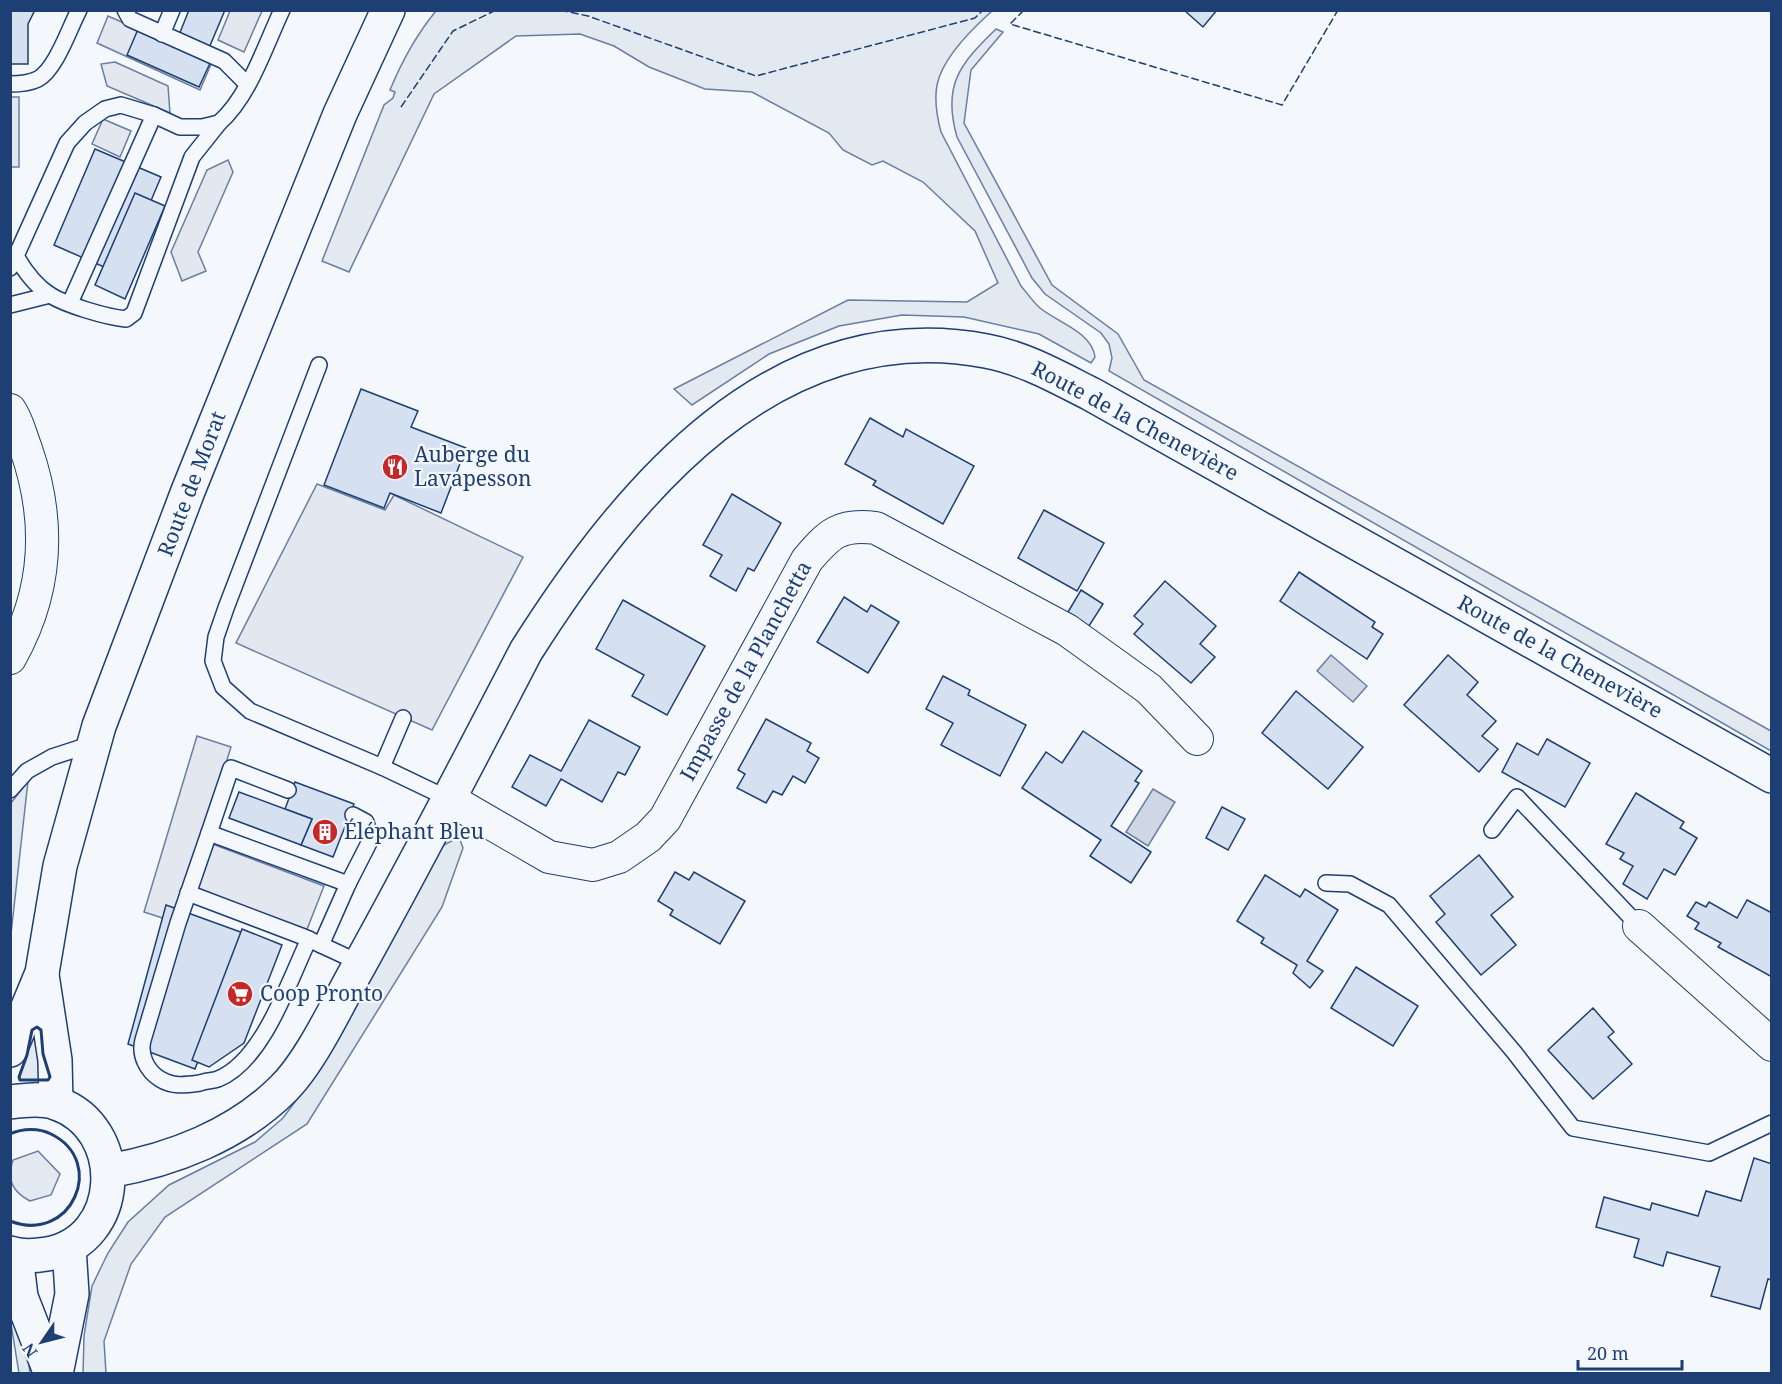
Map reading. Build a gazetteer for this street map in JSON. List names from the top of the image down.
{
  "streets": {
    "street": ["Route de la Chenevière", "Route de Morat", "Impasse de la Planchetta"]
  },
  "crossings": [
    ["Route de la Chenevière", "Impasse de la Planchetta"]
  ],
  "places": {
    "restaurant": ["Auberge du Lavapesson"],
    "building": ["Éléphant Bleu"],
    "supermarket": ["Coop Pronto"]
  },
  "scale_bar": "20 m",
  "north": "bottom left"
}
